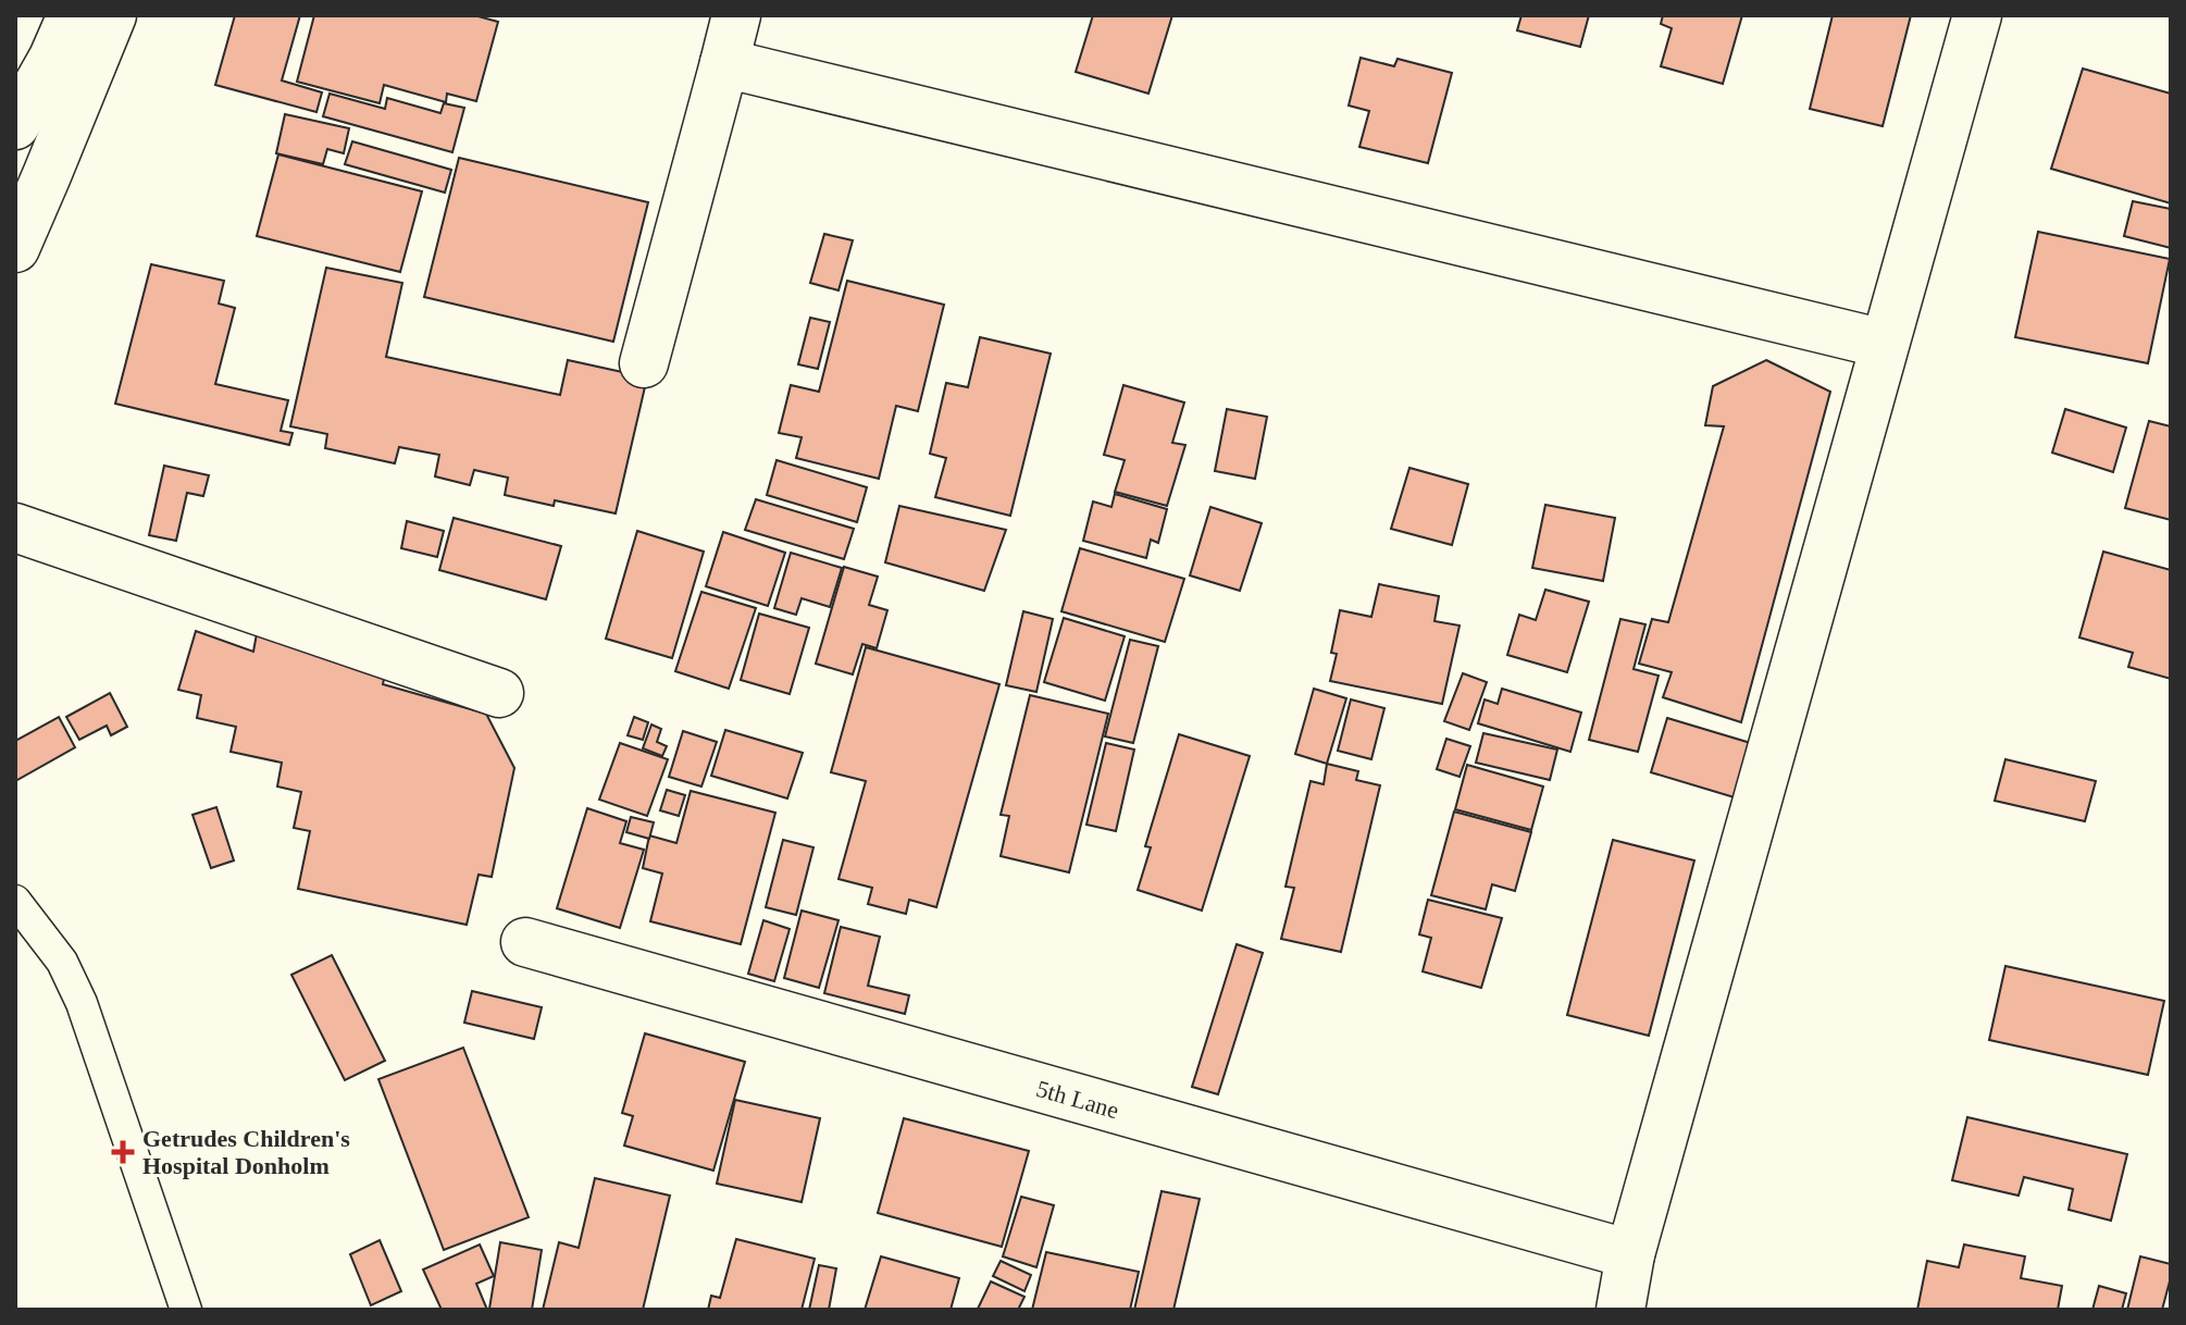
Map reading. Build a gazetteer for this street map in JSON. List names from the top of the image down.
{
  "streets": {
    "street": ["5th Lane"]
  },
  "places": {
    "health": ["Getrudes Children's Hospital Donholm"]
  }
}
